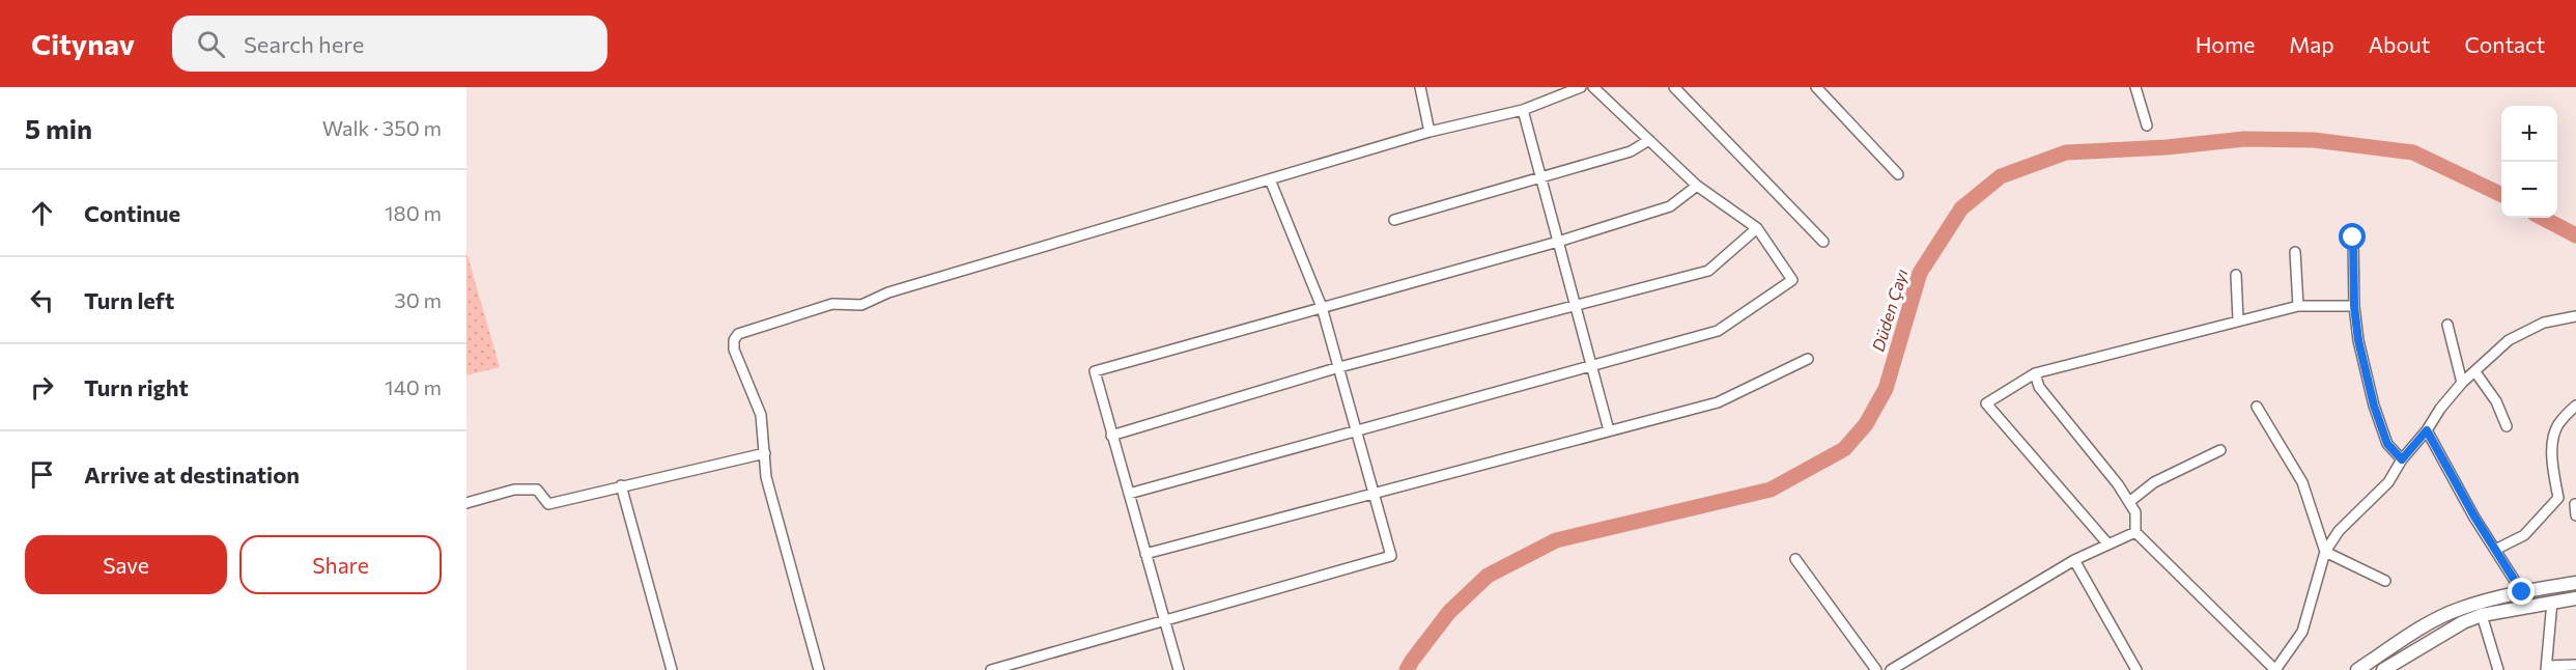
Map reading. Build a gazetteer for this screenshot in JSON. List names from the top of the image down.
{
  "water": ["Düden Çayı"],
  "page": {
    "header": "Citynav",
    "search": "Search here",
    "nav": [
      "Home",
      "Map",
      "About",
      "Contact"
    ],
    "heading": ["5 min", "Walk · 350 m"],
    "map_buttons": ["+", "−"],
    "list": [
      ["Continue", "180 m"],
      ["Turn left", "30 m"],
      ["Turn right", "140 m"],
      "Arrive at destination"
    ],
    "buttons": ["Save", "Share"]
  }
}
